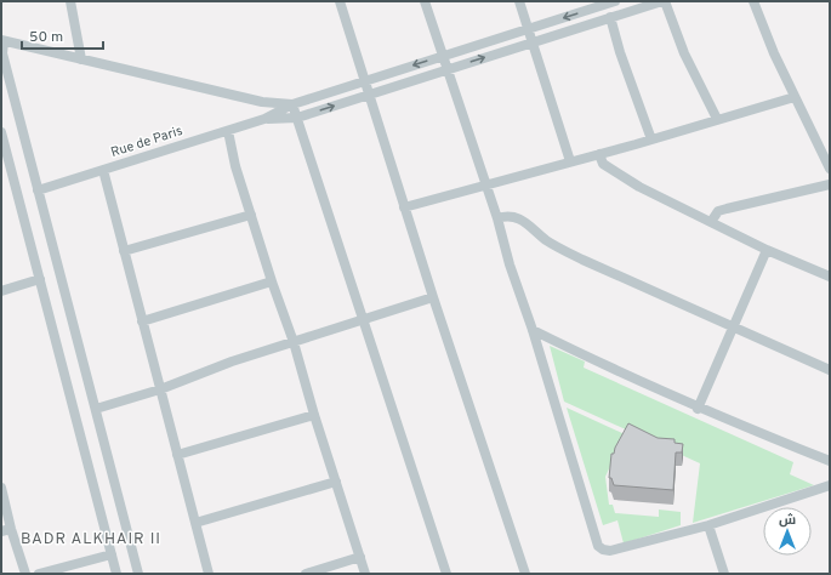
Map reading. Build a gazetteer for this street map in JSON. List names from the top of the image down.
{
  "streets": {
    "street": ["Rue de Paris"]
  },
  "districts": ["BADR ALKHAIR II"],
  "scale_bar": "50 m",
  "north": "top"
}
